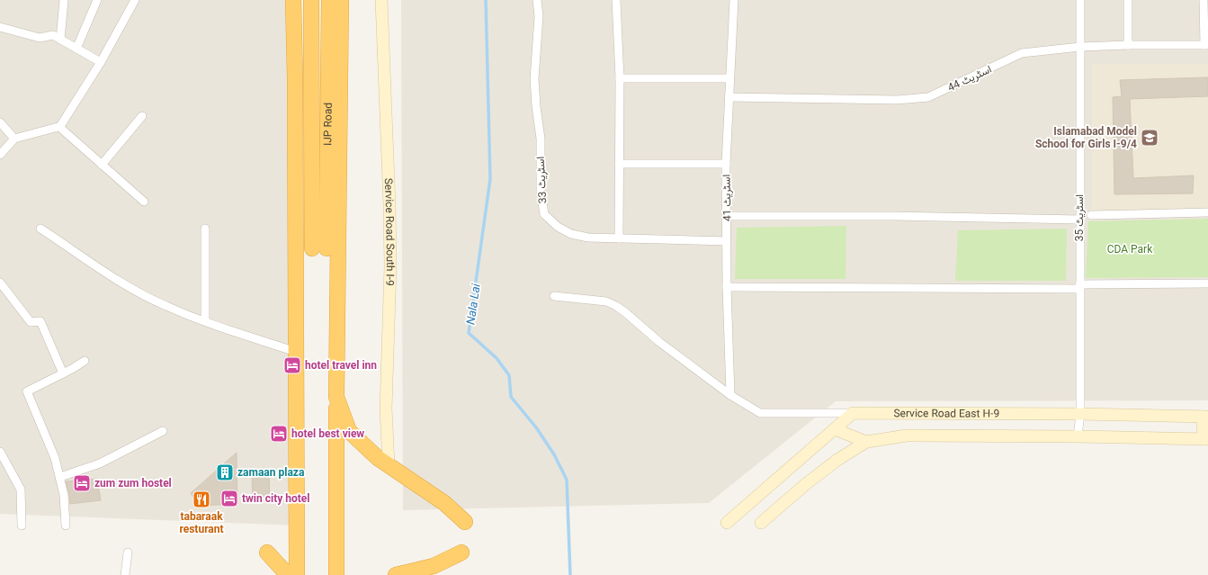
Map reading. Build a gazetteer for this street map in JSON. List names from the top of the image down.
{
  "streets": {
    "highway": ["IJP Road"],
    "main road": ["Service Road South I-9", "Service Road East H-9"],
    "street": [
      "اسٹریٹ 44",
      "اسٹریٹ 33",
      "اسٹریٹ 41",
      "اسٹریٹ 35"
    ]
  },
  "crossings": [
    ["اسٹریٹ 44", "اسٹریٹ 41"],
    ["اسٹریٹ 44", "اسٹریٹ 35"],
    ["اسٹریٹ 33", "اسٹریٹ 41"],
    ["اسٹریٹ 35", "Service Road East H-9"]
  ],
  "water": ["Nala Lai"],
  "parks": ["CDA Park"],
  "places": {
    "school or university": ["Islamabad Model School for Girls I-9/4"],
    "hotel": [
      "hotel travel inn",
      "hotel best view",
      "zum zum hostel",
      "twin city hotel"
    ],
    "building": ["zamaan plaza"],
    "restaurant": ["tabaraak resturant"]
  }
}
